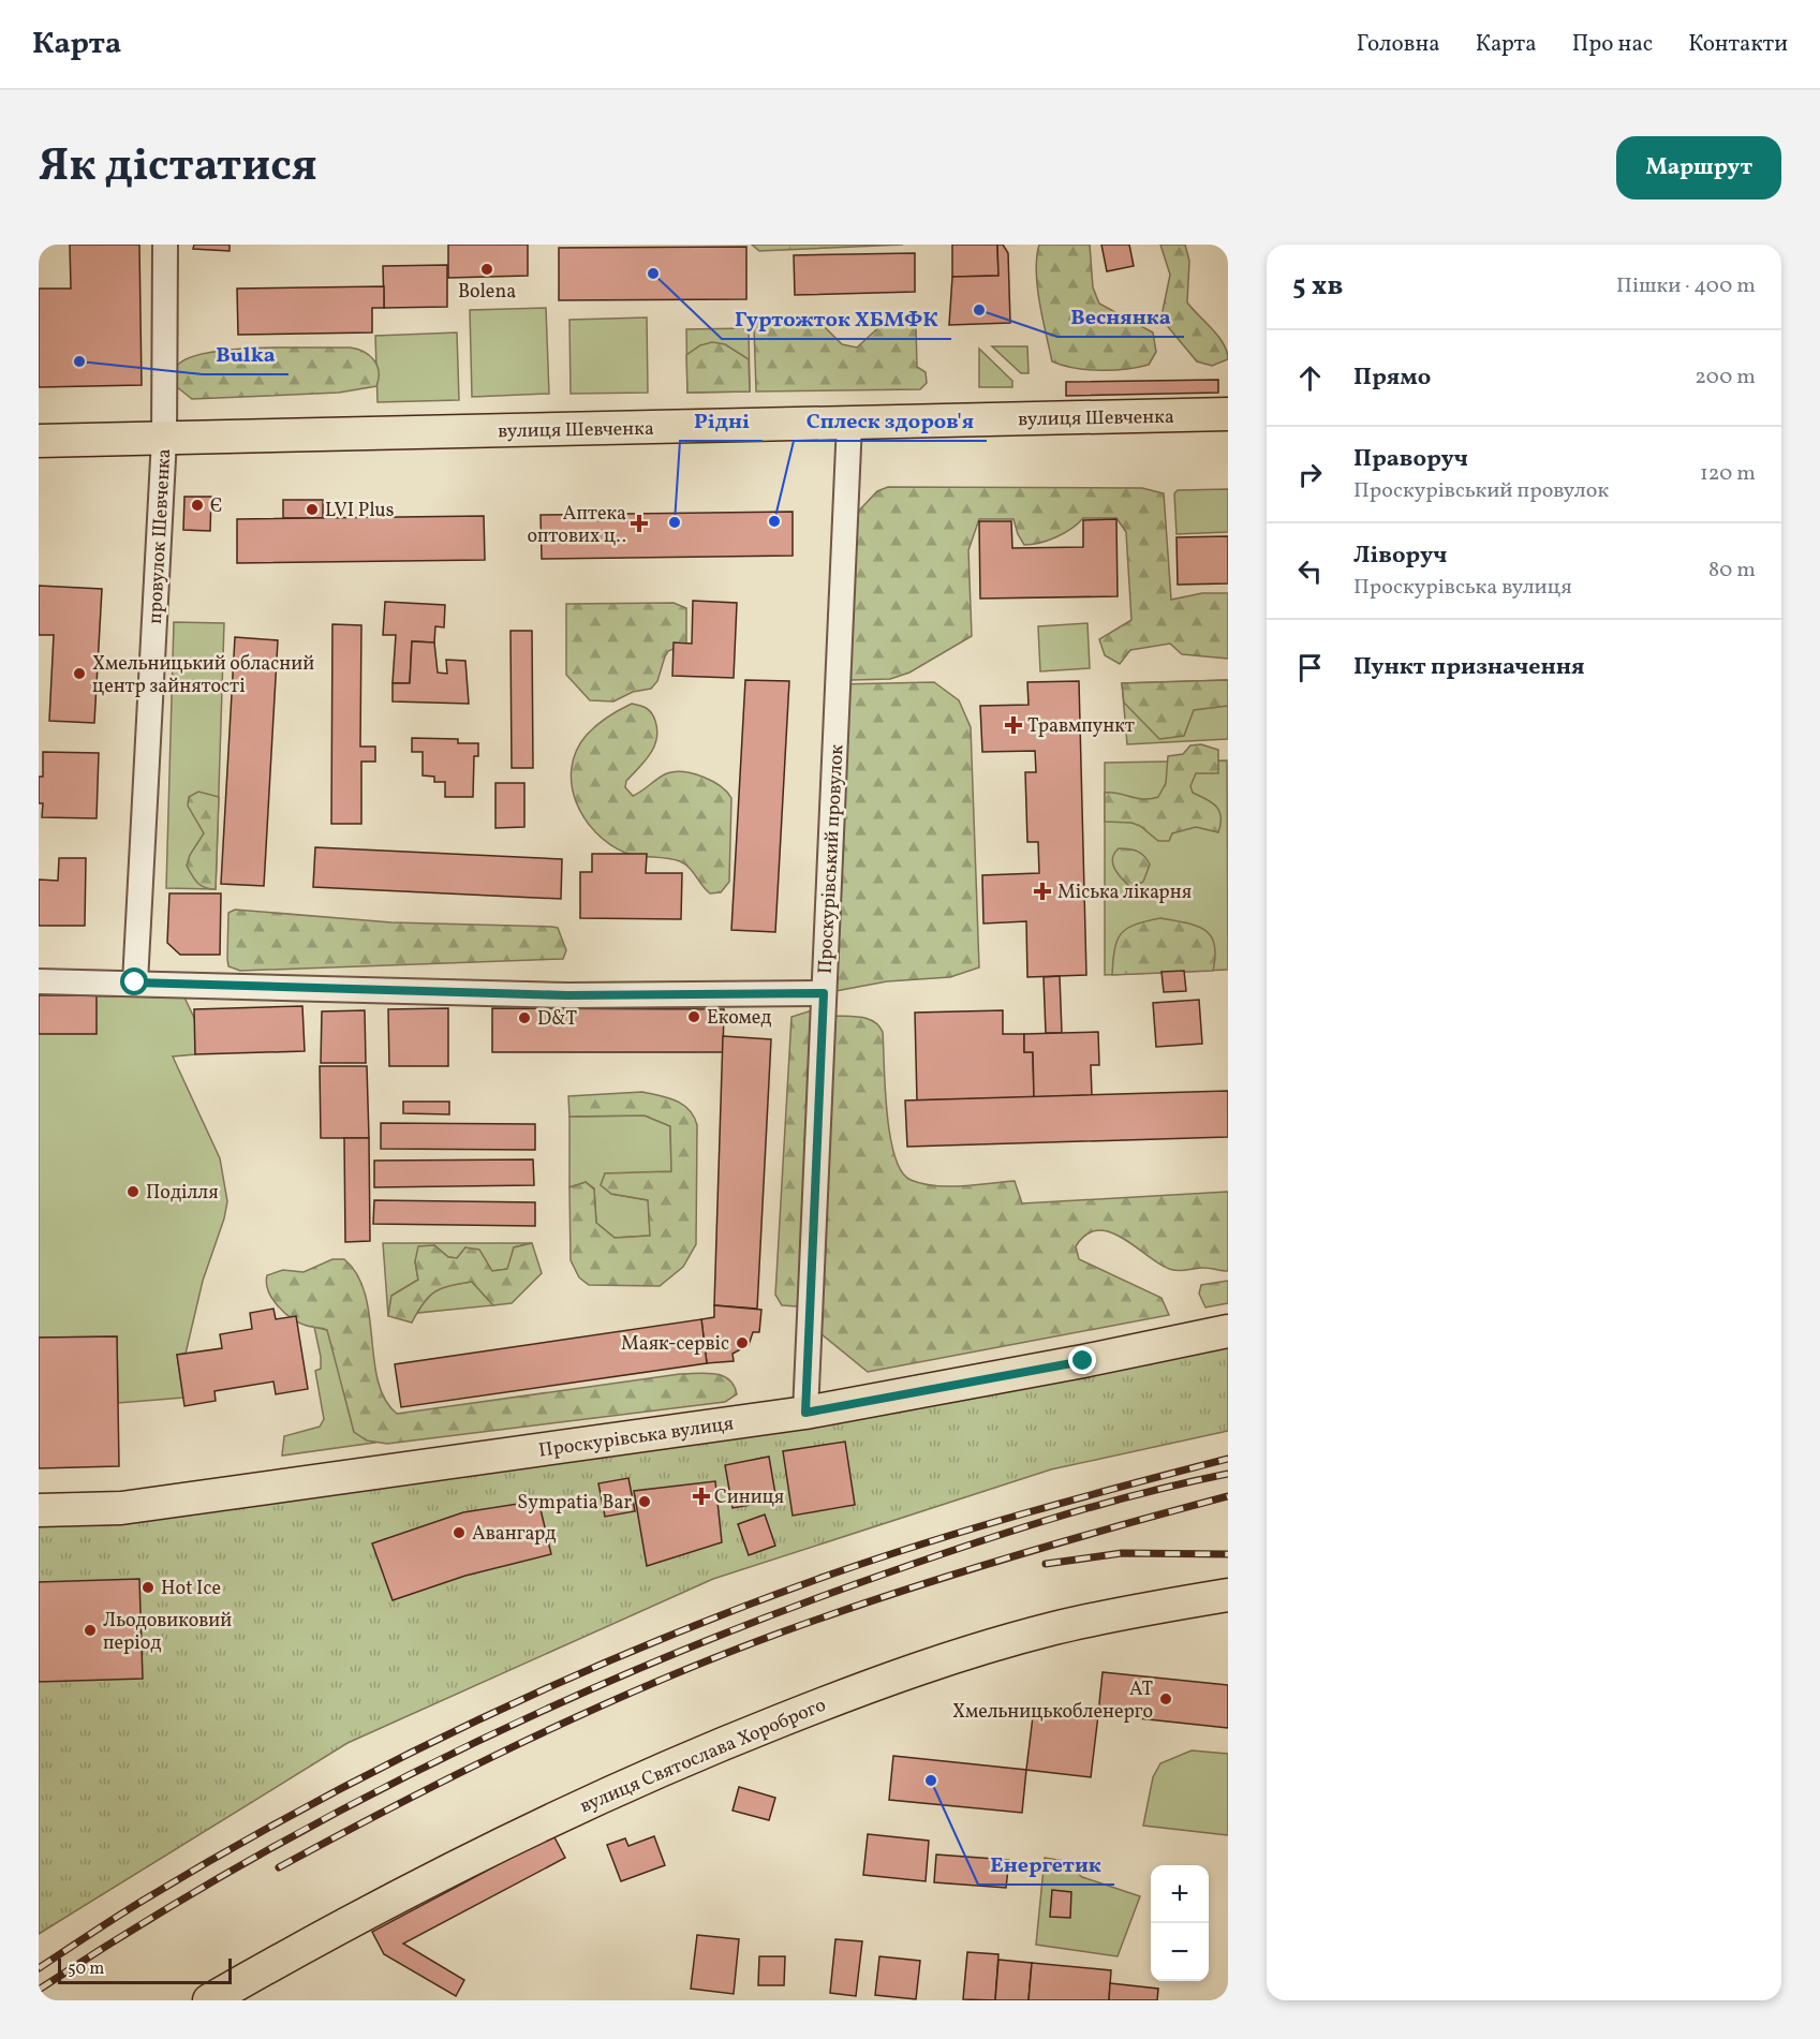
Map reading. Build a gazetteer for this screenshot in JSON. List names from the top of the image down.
{
  "streets": {
    "main road": ["вулиця Шевченка", "Проскурівська вулиця", "вулиця Святослава Хороброго"],
    "street": ["провулок Шевченка", "Проскурівський провулок"]
  },
  "crossings": [
    ["вулиця Шевченка", "провулок Шевченка"],
    ["вулиця Шевченка", "Проскурівський провулок"],
    ["Проскурівський провулок", "Проскурівська вулиця"]
  ],
  "places": {
    "other": [
      "Bolena",
      "Гуртожток ХБМФК",
      "Веснянка",
      "Bulka",
      "Є",
      "LVI Plus",
      "Сплеск здоров'я",
      "Рідні",
      "Хмельницький обласний центр зайнятості",
      "Екомед",
      "D&T",
      "Поділля",
      "Маяк-сервіс",
      "Sympatia Bar",
      "Авангард",
      "Hot Ice",
      "Льодовиковий період",
      "АТ Хмельницькобленерго",
      "Енергетик"
    ],
    "health": [
      "Аптека оптових ц‥",
      "Травмпункт",
      "Міська лікарня",
      "Синиця"
    ]
  },
  "scale_bar": "50 m",
  "page": {
    "header": "Карта",
    "nav": [
      "Головна",
      "Карта",
      "Про нас",
      "Контакти"
    ],
    "title": "Як дістатися",
    "buttons": "Маршрут",
    "heading": ["5 хв", "Пішки · 400 m"],
    "list": [
      ["Прямо", "200 m"],
      ["Праворуч", "Проскурівський провулок", "120 m"],
      ["Ліворуч", "Проскурівська вулиця", "80 m"],
      "Пункт призначення"
    ],
    "map_buttons": ["+", "−"],
    "scale": "50 m"
  }
}
